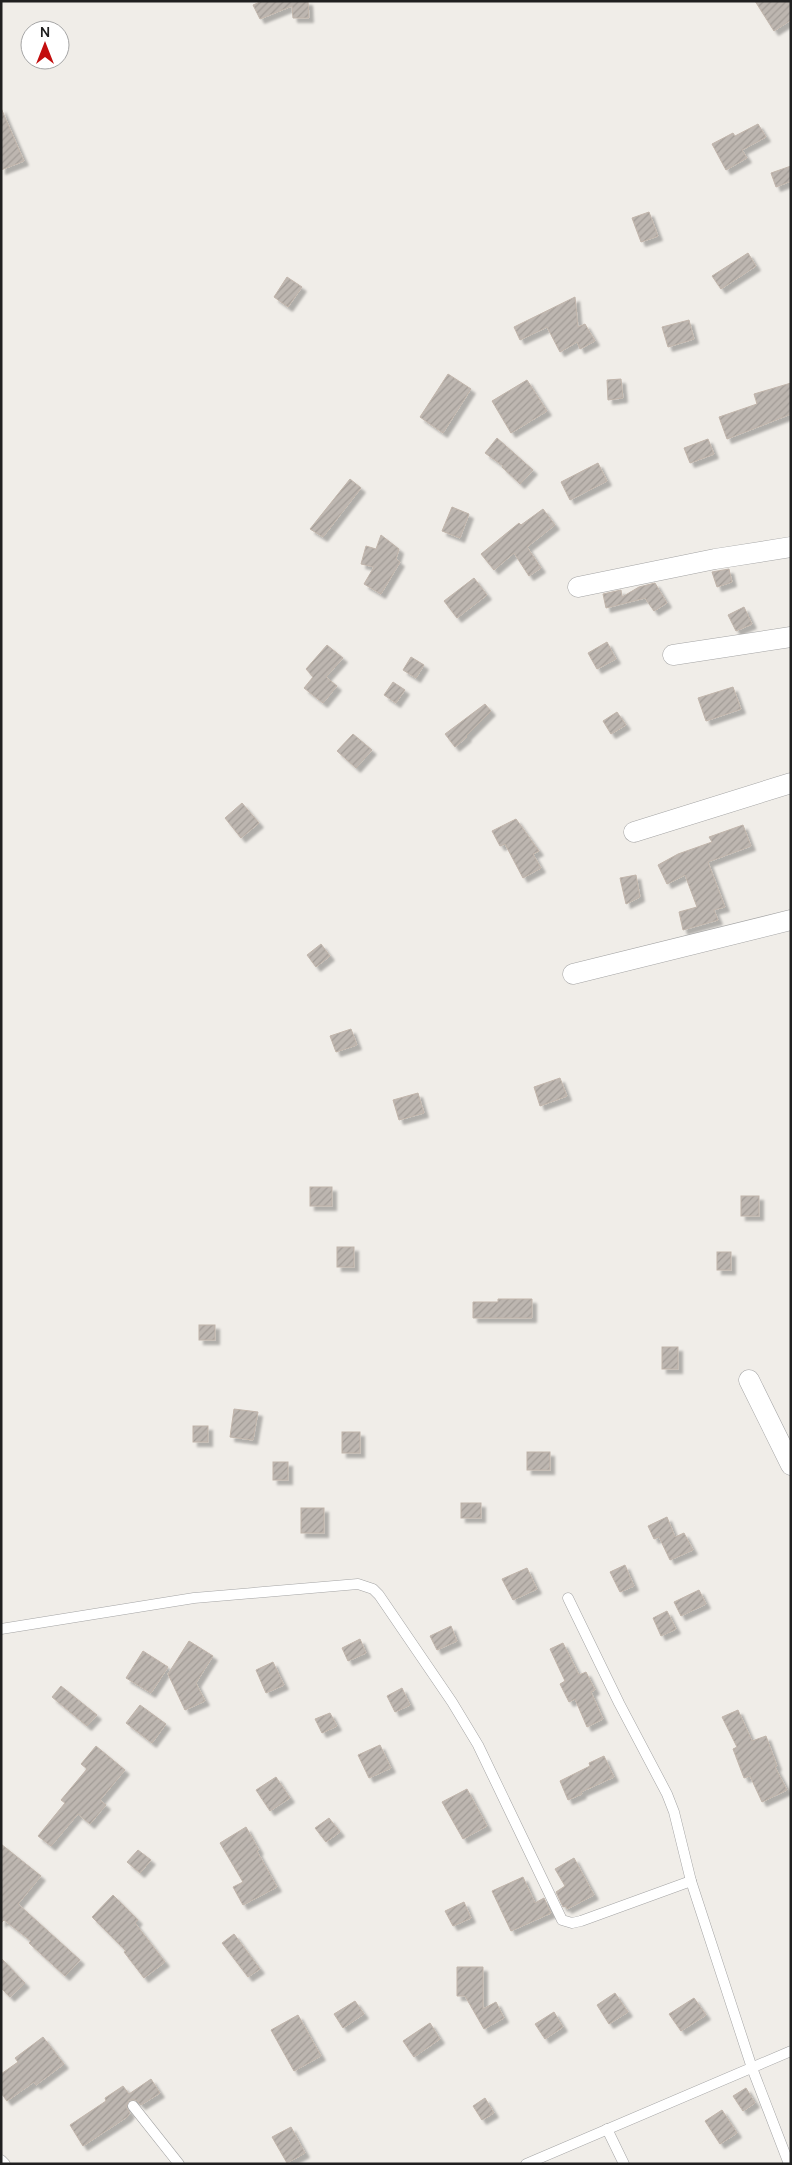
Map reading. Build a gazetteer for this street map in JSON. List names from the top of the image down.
{
  "north": "top"
}
